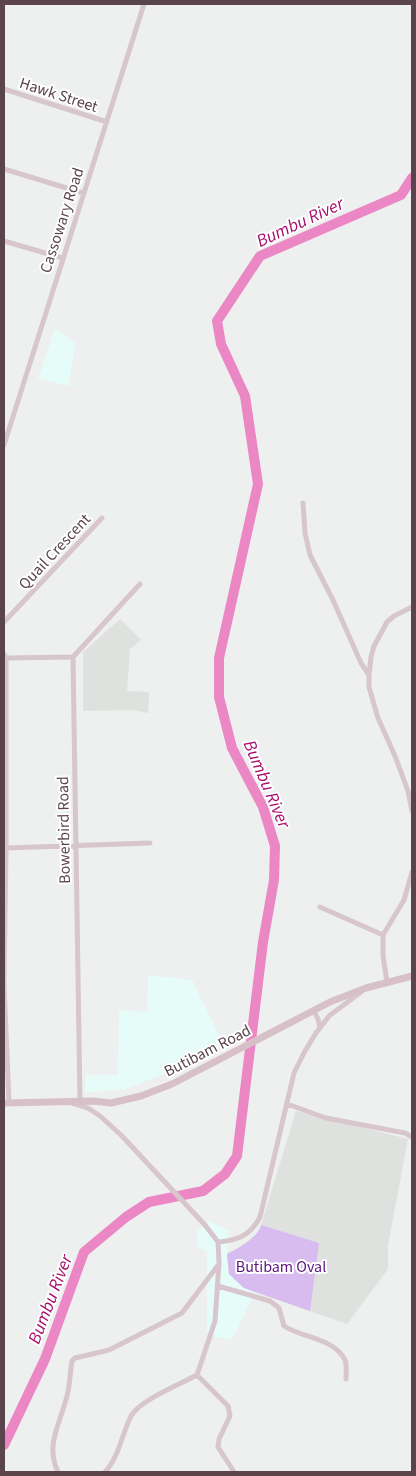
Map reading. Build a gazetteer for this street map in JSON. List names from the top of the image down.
{
  "streets": {
    "main road": ["Butibam Road"],
    "street": [
      "Hawk Street",
      "Cassowary Road",
      "Quail Crescent",
      "Bowerbird Road"
    ]
  },
  "crossings": [
    ["Hawk Street", "Cassowary Road"],
    ["Bowerbird Road", "Butibam Road"]
  ],
  "water": ["Bumbu River"],
  "parks": ["Butibam Oval"]
}
